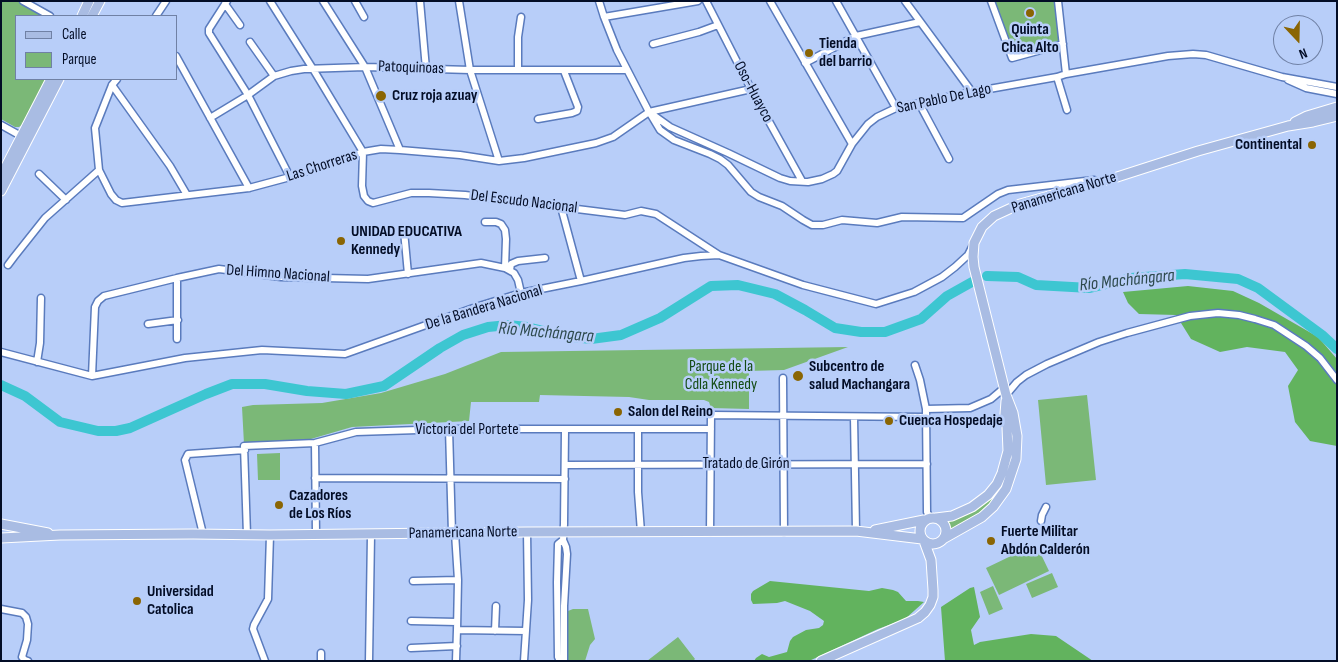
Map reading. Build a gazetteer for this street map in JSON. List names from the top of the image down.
{
  "streets": {
    "main road": ["Panamericana Norte"],
    "street": [
      "Patoquinoas",
      "Oso-Huayco",
      "San Pablo De Lago",
      "Las Chorreras",
      "Del Escudo Nacional",
      "Del Himno Nacional",
      "De la Bandera Nacional",
      "Victoria del Portete",
      "Tratado de Girón"
    ]
  },
  "crossings": [
    ["Patoquinoas", "San Pablo De Lago"],
    ["Oso-Huayco", "San Pablo De Lago"],
    ["San Pablo De Lago", "Las Chorreras"],
    ["Las Chorreras", "Del Escudo Nacional"],
    ["Panamericana Norte", "De la Bandera Nacional"],
    ["Del Escudo Nacional", "De la Bandera Nacional"],
    ["Del Himno Nacional", "De la Bandera Nacional"]
  ],
  "water": ["Río Machángara"],
  "parks": ["Parque de la Cdla Kennedy"],
  "places": [
    "Quinta Chica Alto",
    "Tienda del barrio",
    "Cruz roja azuay",
    "Continental",
    "UNIDAD EDUCATIVA Kennedy",
    "Subcentro de salud Machangara",
    "Salon del Reino",
    "Cuenca Hospedaje",
    "Cazadores de Los Ríos",
    "Fuerte Militar Abdón Calderón",
    "Universidad Catolica"
  ],
  "legend": ["Calle", "Parque"],
  "north": "bottom"
}
